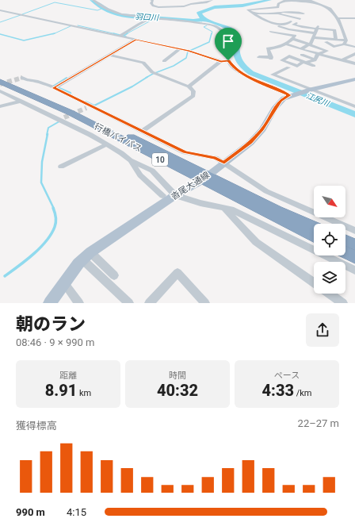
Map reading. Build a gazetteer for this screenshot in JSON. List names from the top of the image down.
{
  "streets": {
    "highway": ["行橋バイパス", "10"],
    "main road": ["沓尾大通線"]
  },
  "crossings": [
    ["行橋バイパス", "沓尾大通線"]
  ],
  "water": ["羽口川", "江尻川"],
  "north": "bottom right",
  "page": {
    "heading": ["朝のラン", "08:46 · 9 × 990 m"],
    "stats": [
      ["距離", "8.91 km"],
      ["時間", "40:32"],
      ["ペース", "4:33 /km"]
    ],
    "chart": ["獲得標高", "22–27 m"],
    "list": [
      {
        "name": "990 m",
        "note": "4:15"
      }
    ]
  }
}
